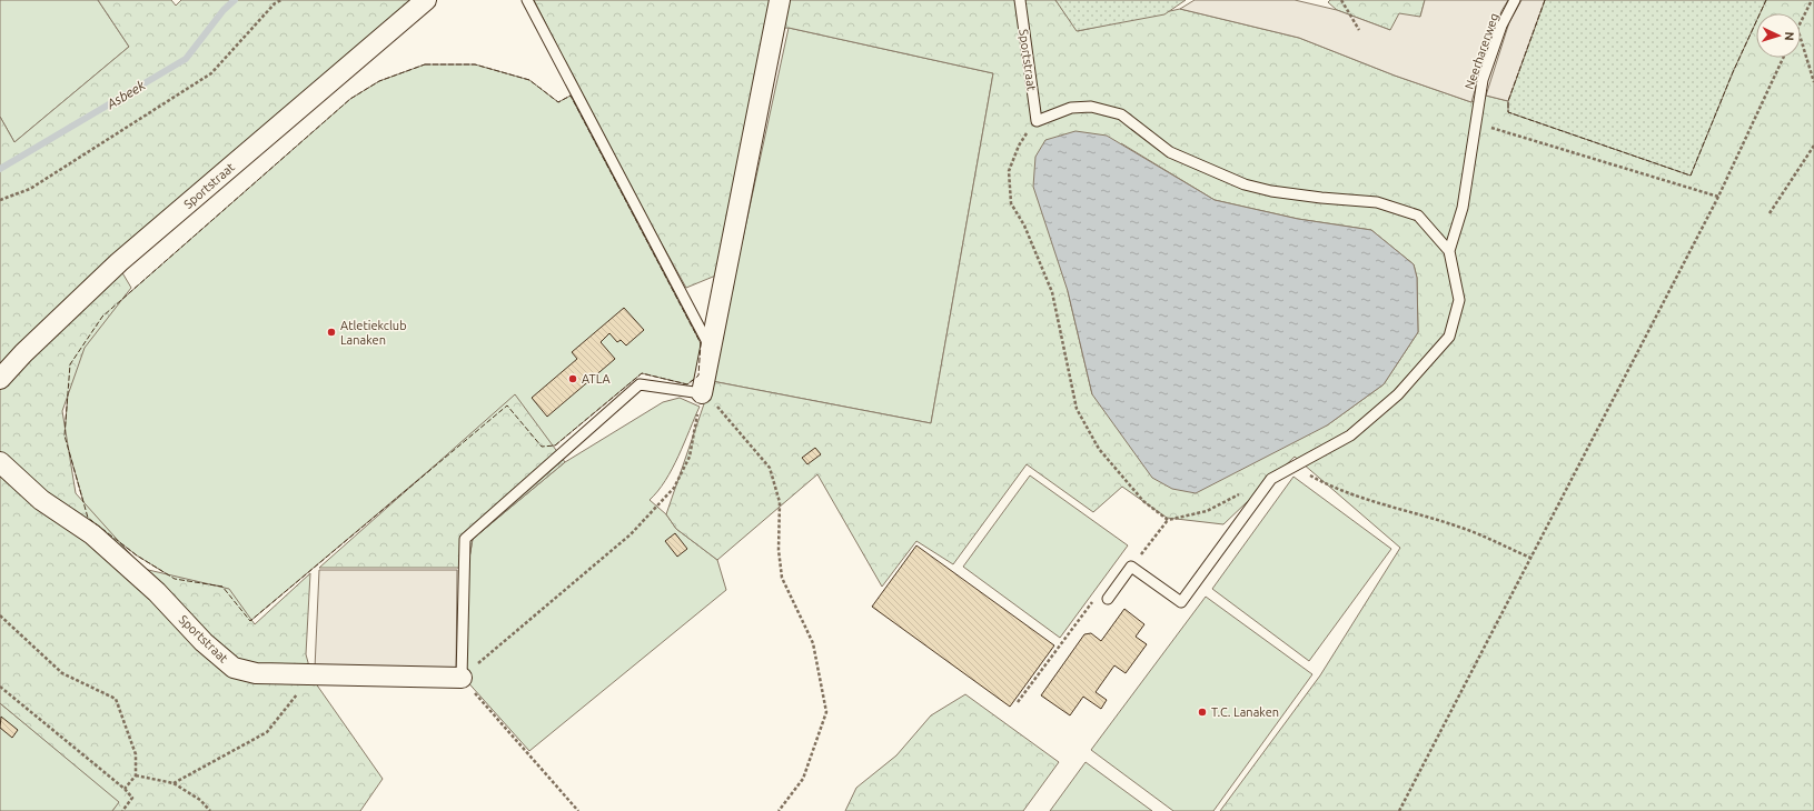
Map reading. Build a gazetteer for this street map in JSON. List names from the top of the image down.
{
  "streets": {
    "street": ["Sportstraat"],
    "lane": ["Neerharerweg"]
  },
  "water": ["Asbeek"],
  "places": ["Atletiekclub Lanaken", "ATLA", "T.C. Lanaken"],
  "north": "right"
}
